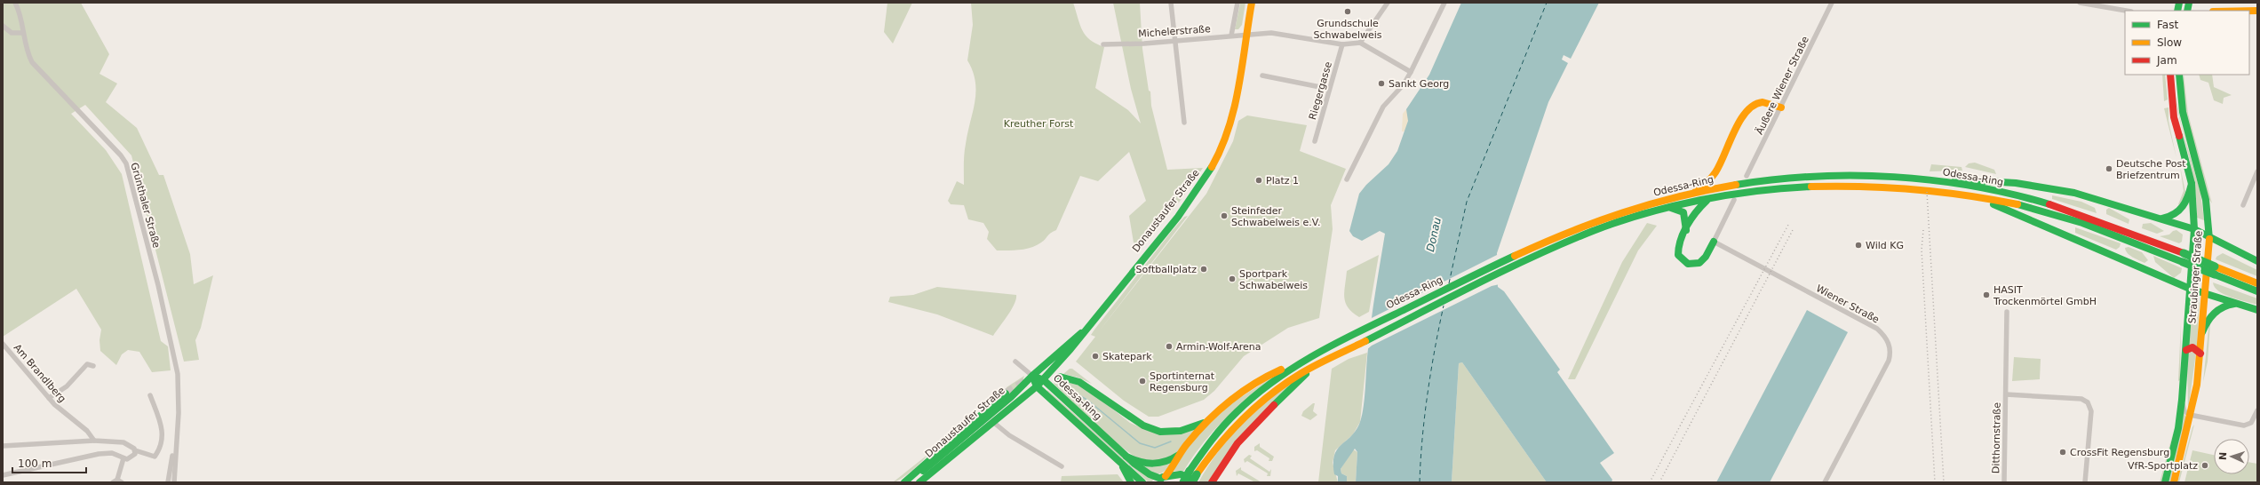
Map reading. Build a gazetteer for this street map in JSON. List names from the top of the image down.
{
  "streets": {
    "main road": ["Odessa-Ring", "Donaustaufer Straße", "Straubinger Straße"],
    "street": [
      "Michelerstraße",
      "Äußere Wiener Straße",
      "Riegergasse",
      "Grünthaler Straße",
      "Wiener Straße",
      "Am Brandlberg",
      "Ditthornstraße"
    ]
  },
  "crossings": [
    ["Michelerstraße", "Riegergasse"],
    ["Michelerstraße", "Donaustaufer Straße"],
    ["Odessa-Ring", "Donaustaufer Straße"]
  ],
  "water": ["Donau"],
  "parks": ["Kreuther Forst"],
  "places": [
    "Grundschule Schwabelweis",
    "Sankt Georg",
    "Deutsche Post Briefzentrum",
    "Platz 1",
    "Steinfeder Schwabelweis e.V.",
    "Wild KG",
    "Softballplatz",
    "Sportpark Schwabelweis",
    "HASIT Trockenmörtel GmbH",
    "Armin-Wolf-Arena",
    "Skatepark",
    "Sportinternat Regensburg",
    "CrossFit Regensburg",
    "VfR-Sportplatz"
  ],
  "legend": ["Fast", "Slow", "Jam"],
  "scale_bar": "100 m",
  "north": "left"
}
